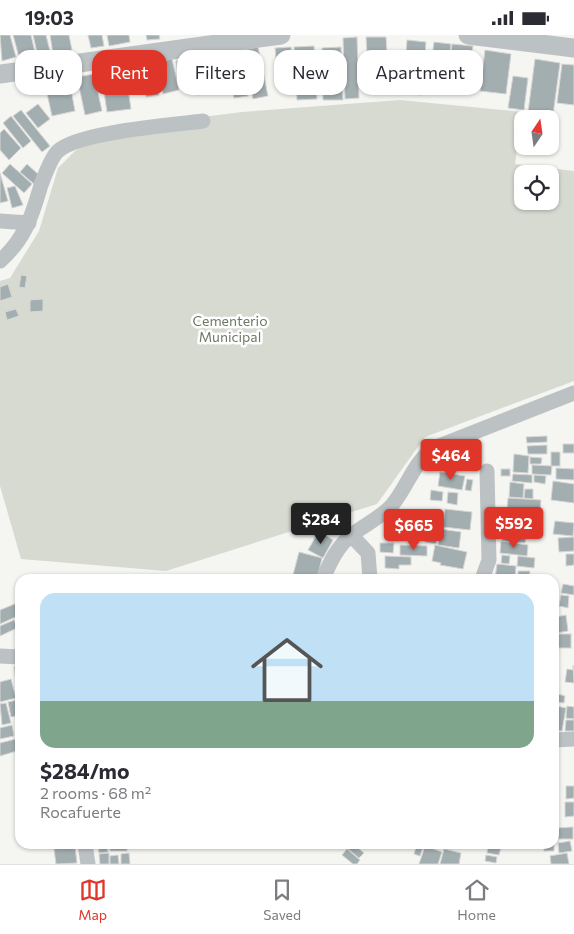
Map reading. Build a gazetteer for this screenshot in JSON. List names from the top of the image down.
{
  "parks": ["Cementerio Municipal"],
  "north": "top",
  "page": {
    "status": "19:03",
    "chip": [
      "Buy",
      "Rent",
      "Filters",
      "New",
      "Apartment"
    ],
    "price": [
      "$464",
      "$284",
      "$592",
      "$665"
    ],
    "list": [
      {
        "name": "$284/mo",
        "note": "2 rooms · 68 m² · Rocafuerte"
      }
    ],
    "tabs": ["Map", "Saved", "Home"]
  }
}
